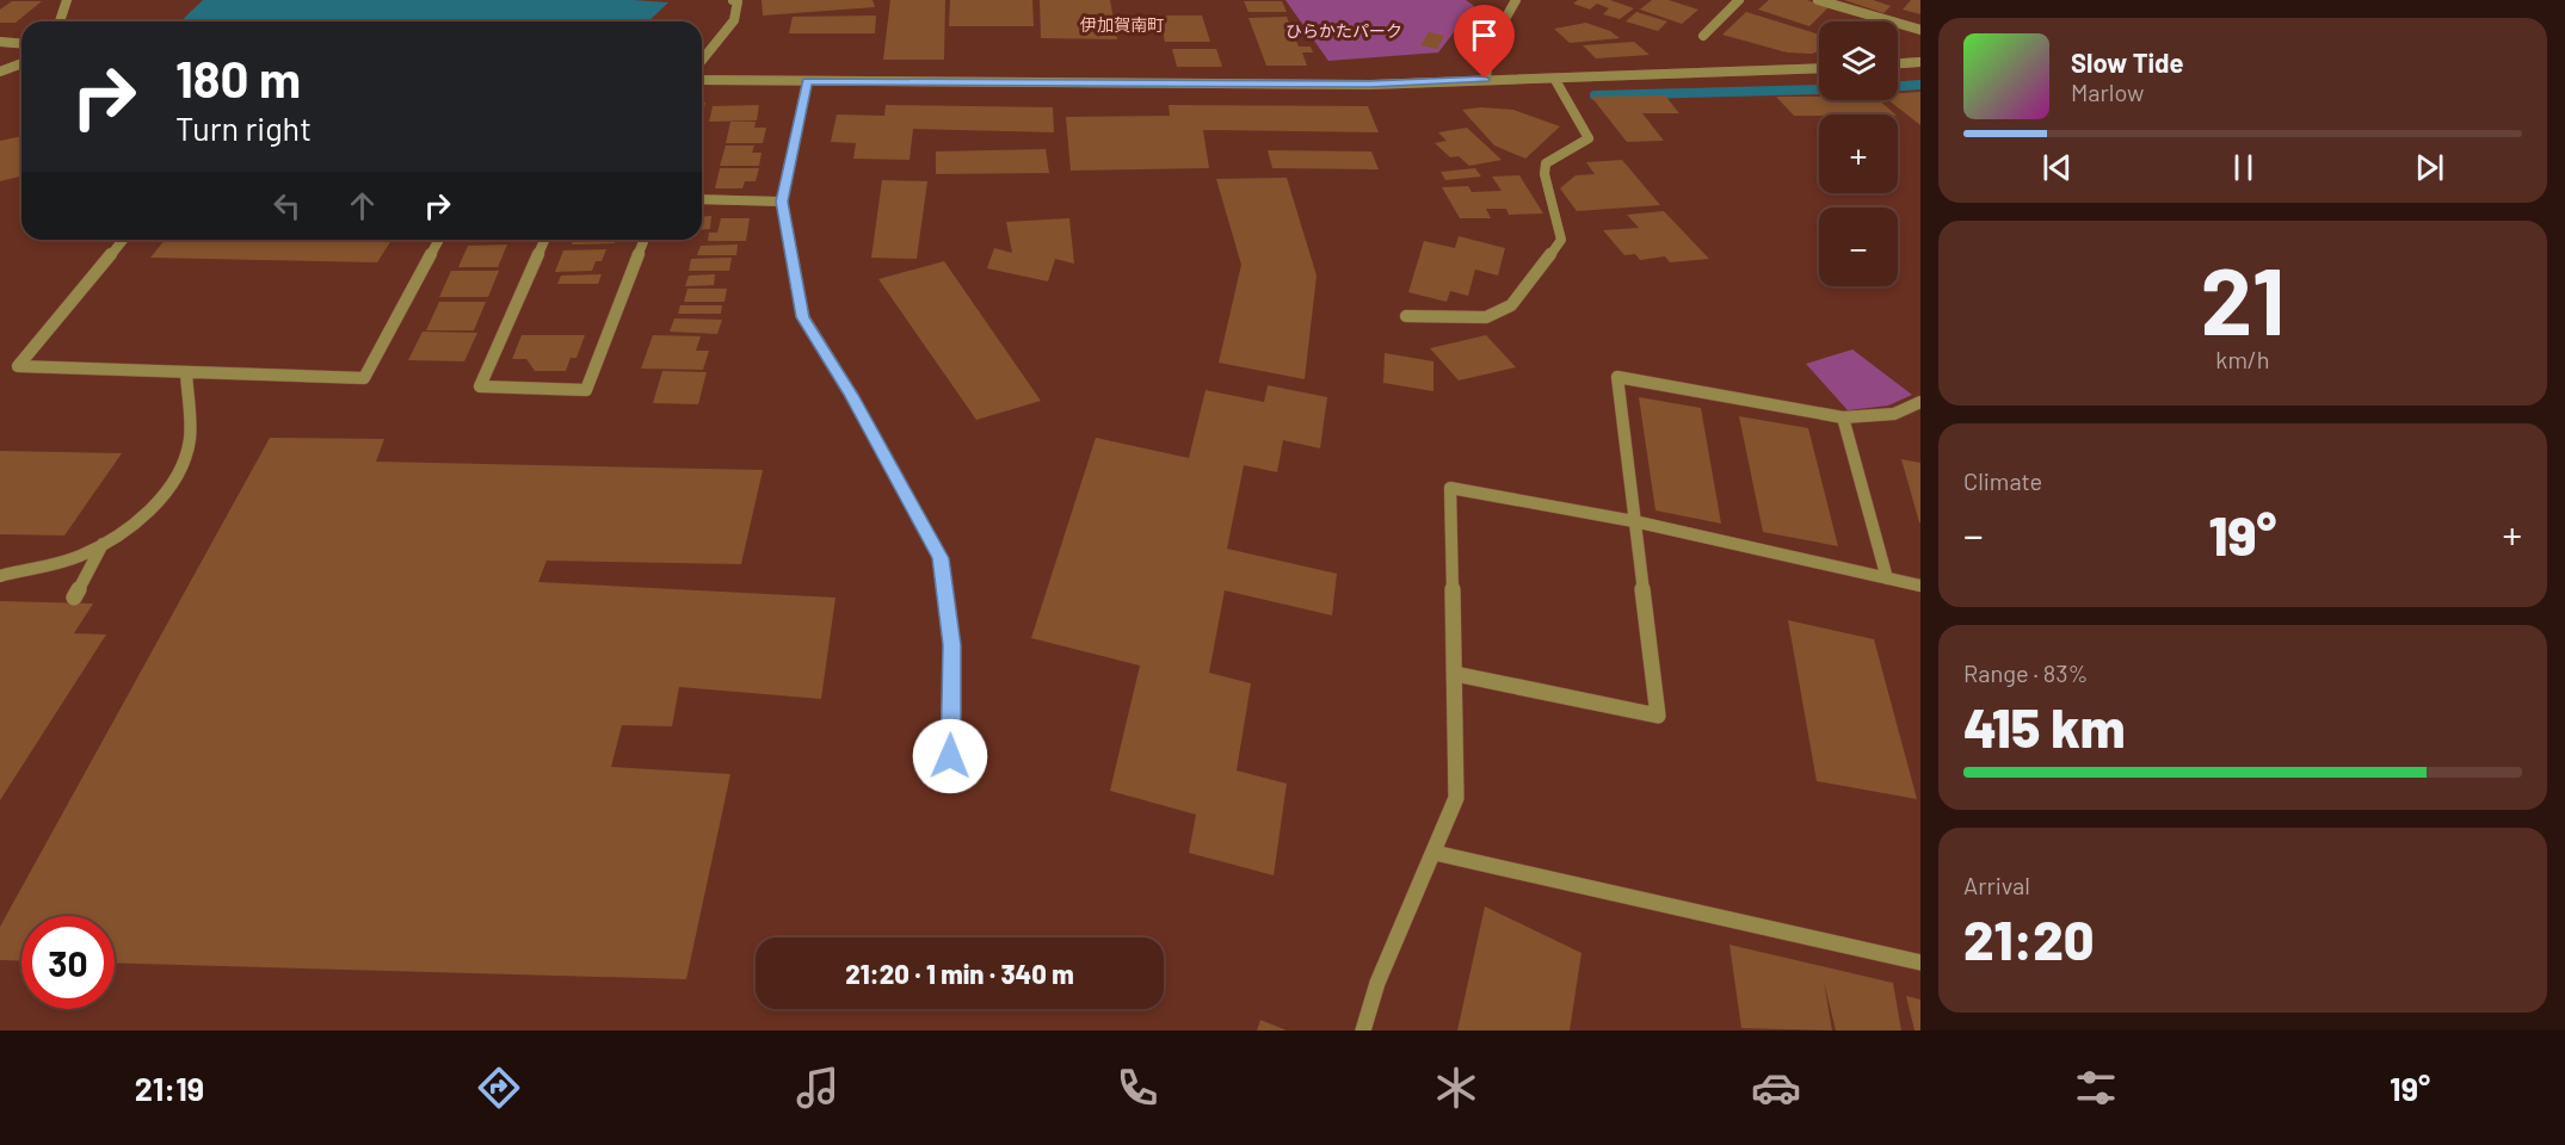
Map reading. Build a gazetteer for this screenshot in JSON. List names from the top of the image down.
{
  "districts": ["伊加賀南町"],
  "parks": ["ひらかたパーク"],
  "page": {
    "map_buttons": ["+", "−"],
    "turn": ["180 m", "Turn right"],
    "song": ["Slow Tide", "Marlow"],
    "tile": [
      ["21", "km/h"],
      "Climate",
      ["Range · 83%", "415 km"],
      ["Arrival", "21:20"]
    ],
    "heat": ["−", "19°", "+"],
    "limit": "30",
    "trip": "21:20 · 1 min · 340 m",
    "tabs": ["21:19", "19°"]
  }
}
